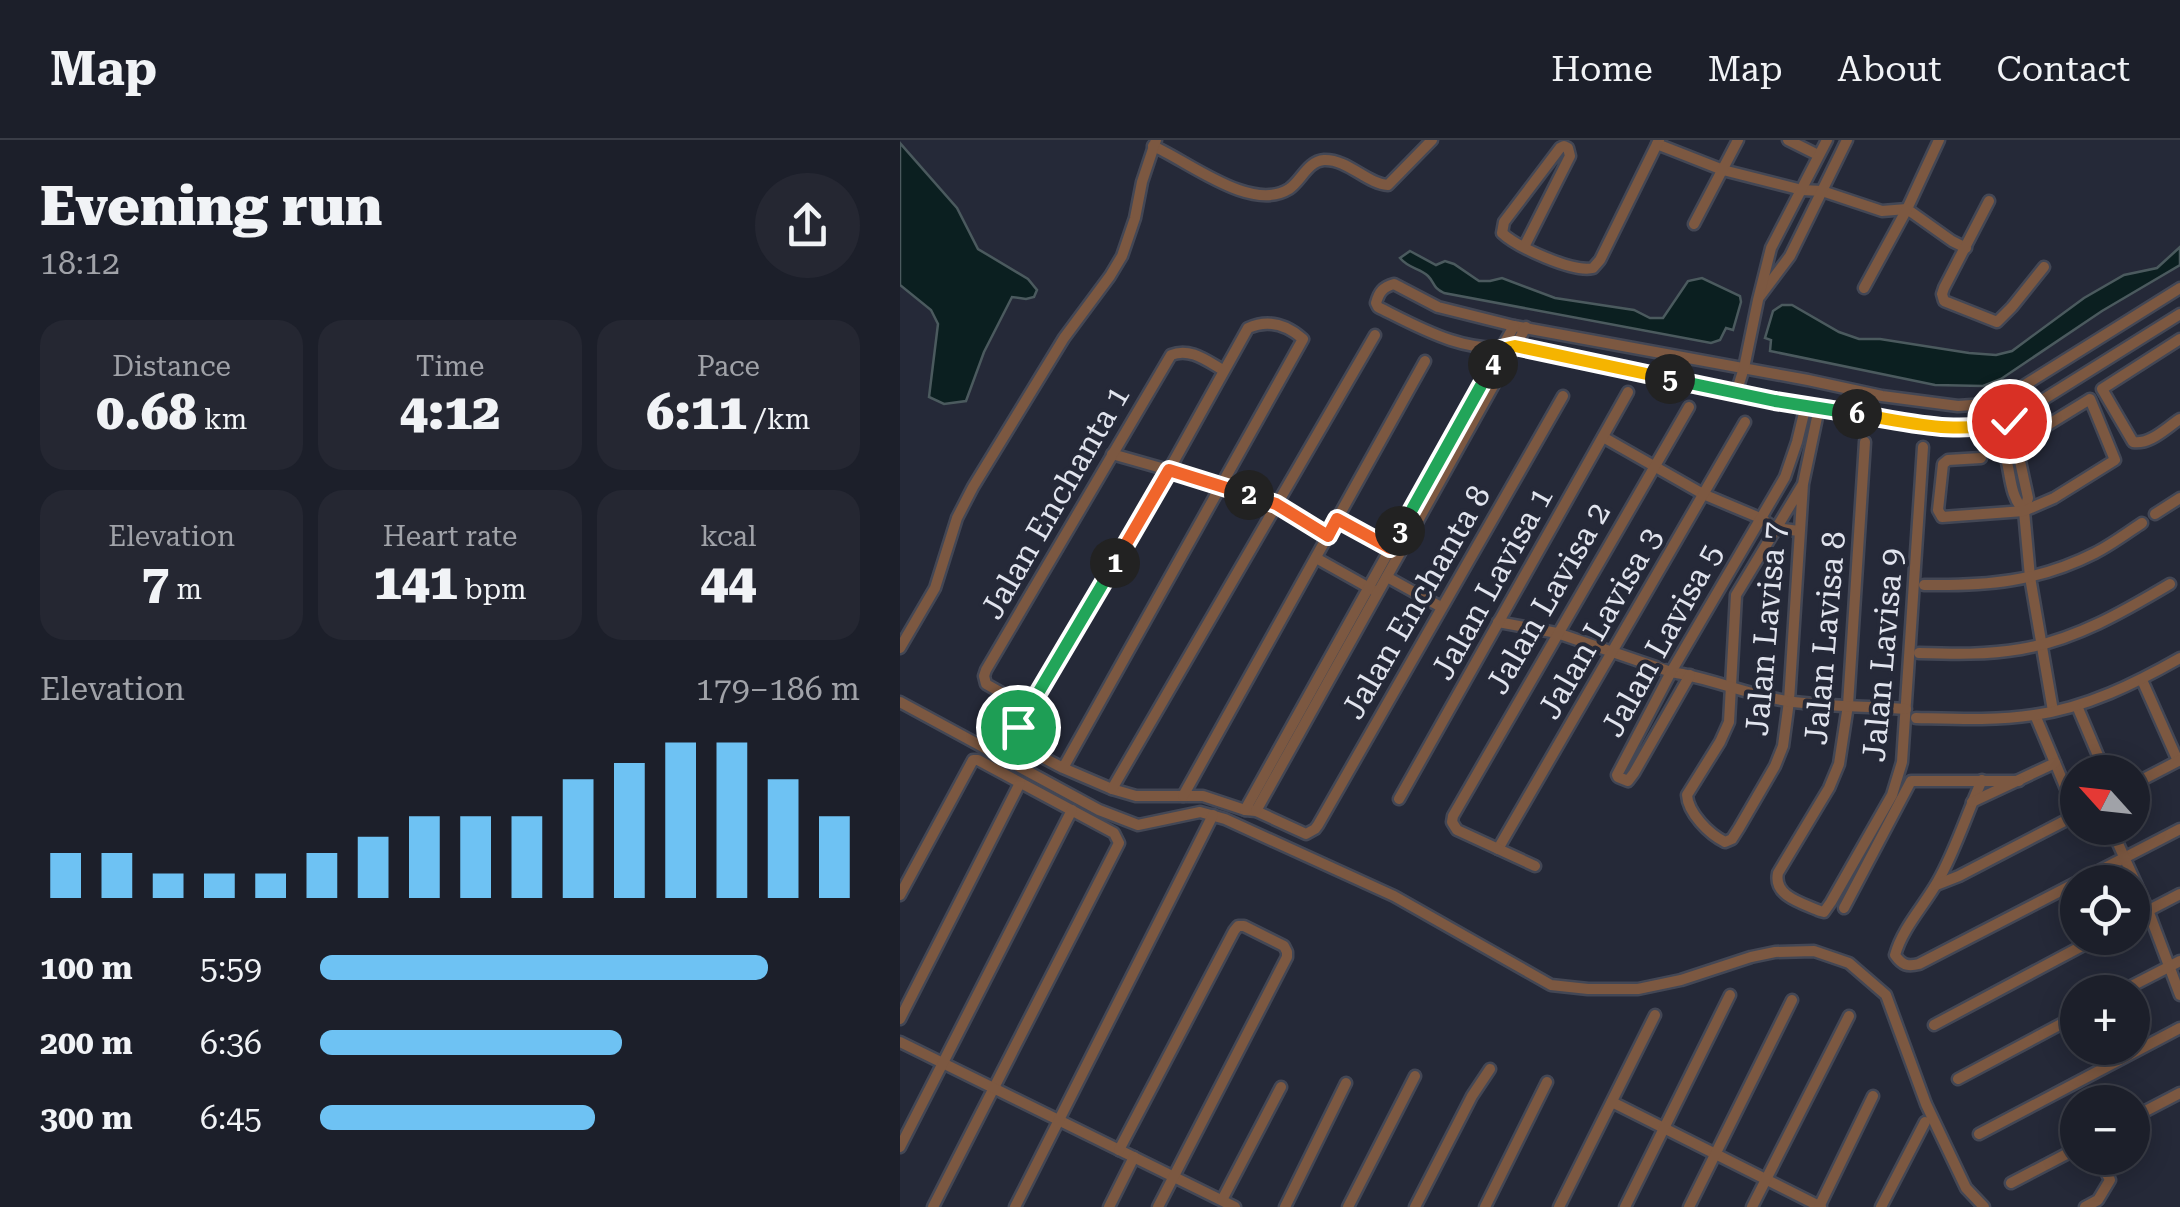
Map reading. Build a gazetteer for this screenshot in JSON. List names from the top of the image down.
{
  "streets": {
    "street": [
      "Jalan Enchanta 1",
      "Jalan Lavisa 1",
      "Jalan Lavisa 2",
      "Jalan Enchanta 8",
      "Jalan Lavisa 3",
      "Jalan Lavisa 7",
      "Jalan Lavisa 8",
      "Jalan Lavisa 5",
      "Jalan Lavisa 9"
    ]
  },
  "crossings": [
    ["Jalan Lavisa 2", "Jalan Lavisa 3"],
    ["Jalan Lavisa 8", "Jalan Lavisa 9"]
  ],
  "north": "top left",
  "page": {
    "header": "Map",
    "nav": [
      "Home",
      "Map",
      "About",
      "Contact"
    ],
    "heading": ["Evening run", "18:12"],
    "stats": [
      ["Distance", "0.68 km"],
      ["Time", "4:12"],
      ["Pace", "6:11 /km"],
      ["Elevation", "7 m"],
      ["Heart rate", "141 bpm"],
      ["kcal", "44"]
    ],
    "pins": [
      "4",
      "5",
      "6",
      "2",
      "3",
      "1"
    ],
    "chart": ["Elevation", "179–186 m"],
    "map_buttons": ["+", "−"],
    "list": [
      {
        "name": "100 m",
        "note": "5:59"
      },
      {
        "name": "200 m",
        "note": "6:36"
      },
      {
        "name": "300 m",
        "note": "6:45"
      }
    ]
  }
}
